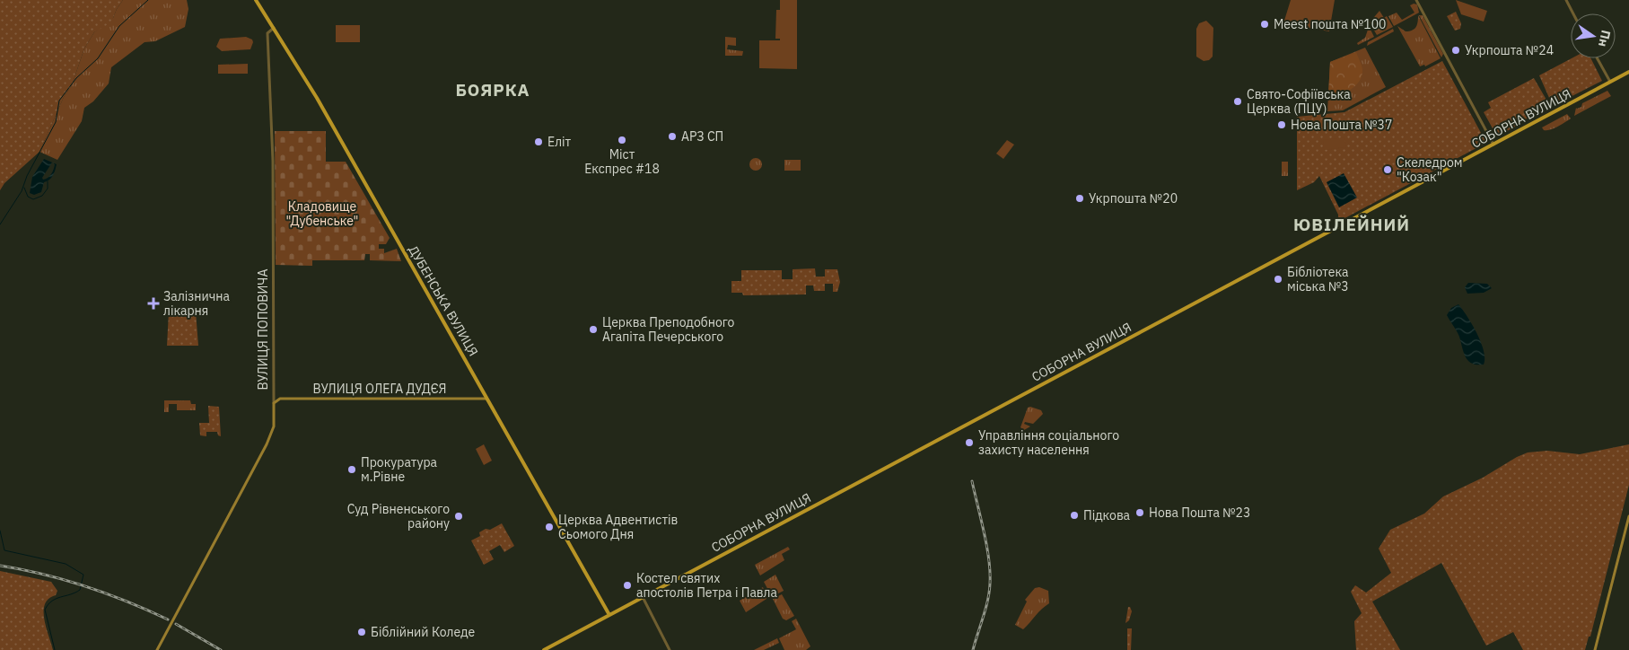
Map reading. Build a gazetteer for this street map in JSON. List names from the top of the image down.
{
  "streets": {
    "main road": [
      "СОБОРНА ВУЛИЦЯ",
      "ДУБЕНСЬКА ВУЛИЦЯ",
      "ВУЛИЦЯ ПОПОВИЧА",
      "ВУЛИЦЯ ОЛЕГА ДУДЄЯ"
    ]
  },
  "crossings": [
    ["СОБОРНА ВУЛИЦЯ", "ДУБЕНСЬКА ВУЛИЦЯ"],
    ["ДУБЕНСЬКА ВУЛИЦЯ", "ВУЛИЦЯ ПОПОВИЧА"],
    ["ДУБЕНСЬКА ВУЛИЦЯ", "ВУЛИЦЯ ОЛЕГА ДУДЄЯ"],
    ["ВУЛИЦЯ ПОПОВИЧА", "ВУЛИЦЯ ОЛЕГА ДУДЄЯ"]
  ],
  "districts": ["БОЯРКА", "ЮВІЛЕЙНИЙ"],
  "parks": ["Кладовище \"Дубенське\""],
  "places": {
    "other": [
      "Meest пошта №100",
      "Укрпошта №24",
      "Свято-Софіївська Церква (ПЦУ)",
      "Нова Пошта №37",
      "АРЗ СП",
      "Міст Експрес #18",
      "Еліт",
      "Скеледром \"Козак\"",
      "Укрпошта №20",
      "Бібліотека міська №3",
      "Церква Преподобного Агапіта Печерського",
      "Управління соціального захисту населення",
      "Прокуратура м.Рівне",
      "Нова Пошта №23",
      "Підкова",
      "Суд Рівненського району",
      "Церква Адвентистів Сьомого Дня",
      "Костел святих апостолів Петра і Павла",
      "Біблійний Коледе"
    ],
    "health": ["Залізнична лікарня"]
  },
  "north": "right"
}
